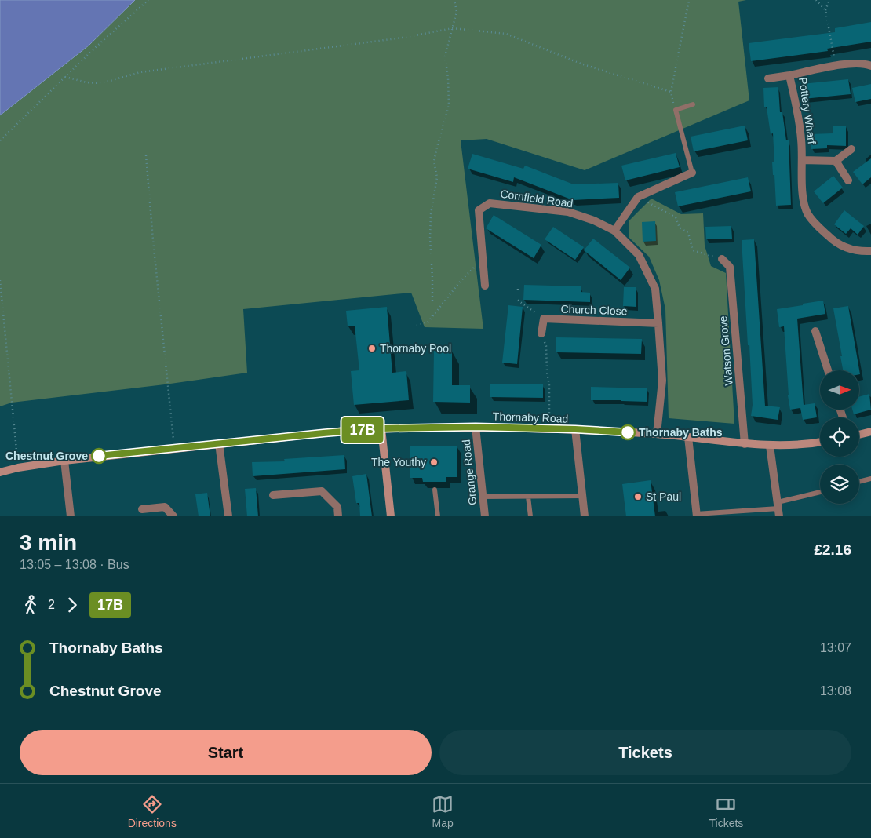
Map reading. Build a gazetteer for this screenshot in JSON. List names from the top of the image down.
{
  "streets": {
    "street": [
      "Pottery Wharf",
      "Cornfield Road",
      "Church Close",
      "Watson Grove",
      "Thornaby Road",
      "Grange Road"
    ]
  },
  "crossings": [
    ["Cornfield Road", "Church Close"],
    ["Cornfield Road", "Thornaby Road"],
    ["Watson Grove", "Thornaby Road"],
    ["Thornaby Road", "Grange Road"]
  ],
  "places": [
    "Thornaby Pool",
    "Thornaby Baths",
    "Chestnut Grove",
    "The Youthy",
    "St Paul"
  ],
  "lines": ["bus line 17B"],
  "north": "right",
  "page": {
    "on_map": "17B",
    "heading": ["3 min", "13:05 – 13:08 · Bus", "£2.16"],
    "legs": ["2", "17B"],
    "list": [
      {
        "name": "Thornaby Baths",
        "value": "13:07"
      },
      {
        "name": "Chestnut Grove",
        "value": "13:08"
      }
    ],
    "buttons": ["Start", "Tickets"],
    "tabs": ["Directions", "Map", "Tickets"]
  }
}
